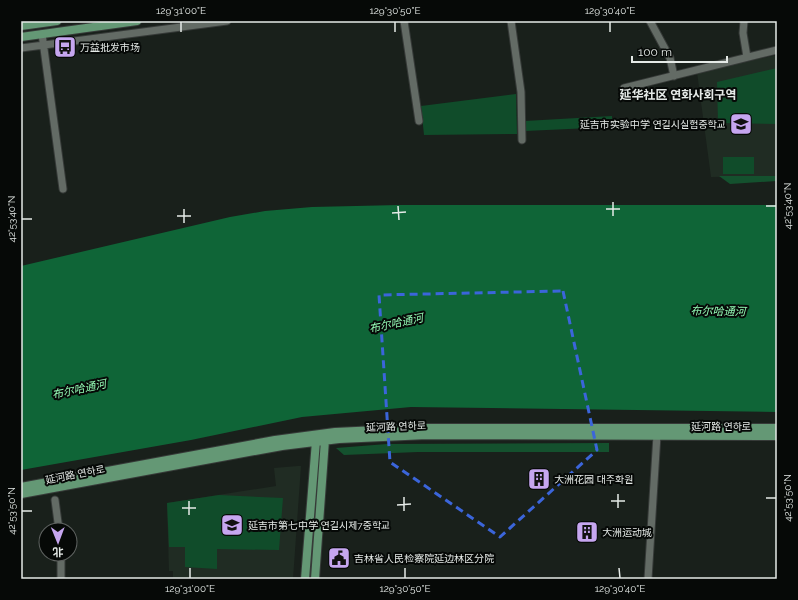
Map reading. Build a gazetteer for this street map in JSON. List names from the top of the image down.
{
  "streets": {
    "main road": ["延河路 연하로"]
  },
  "districts": ["延华社区 연화사회구역"],
  "water": ["布尔哈通河"],
  "places": {
    "bus stop": ["万益批发市场"],
    "school or university": ["延吉市实验中学 연길시실험중학교", "延吉市第七中学 연길시제7중학교"],
    "building": ["大洲花园 대주화원", "大洲运动城"],
    "public building": ["吉林省人民检察院延边林区分院"]
  },
  "scale_bar": "100 m",
  "north": "bottom",
  "coordinates": [
    "129°31'00\"E",
    "129°30'50\"E",
    "129°30'40\"E",
    "42°53'40\"N",
    "42°53'50\"N"
  ]
}
